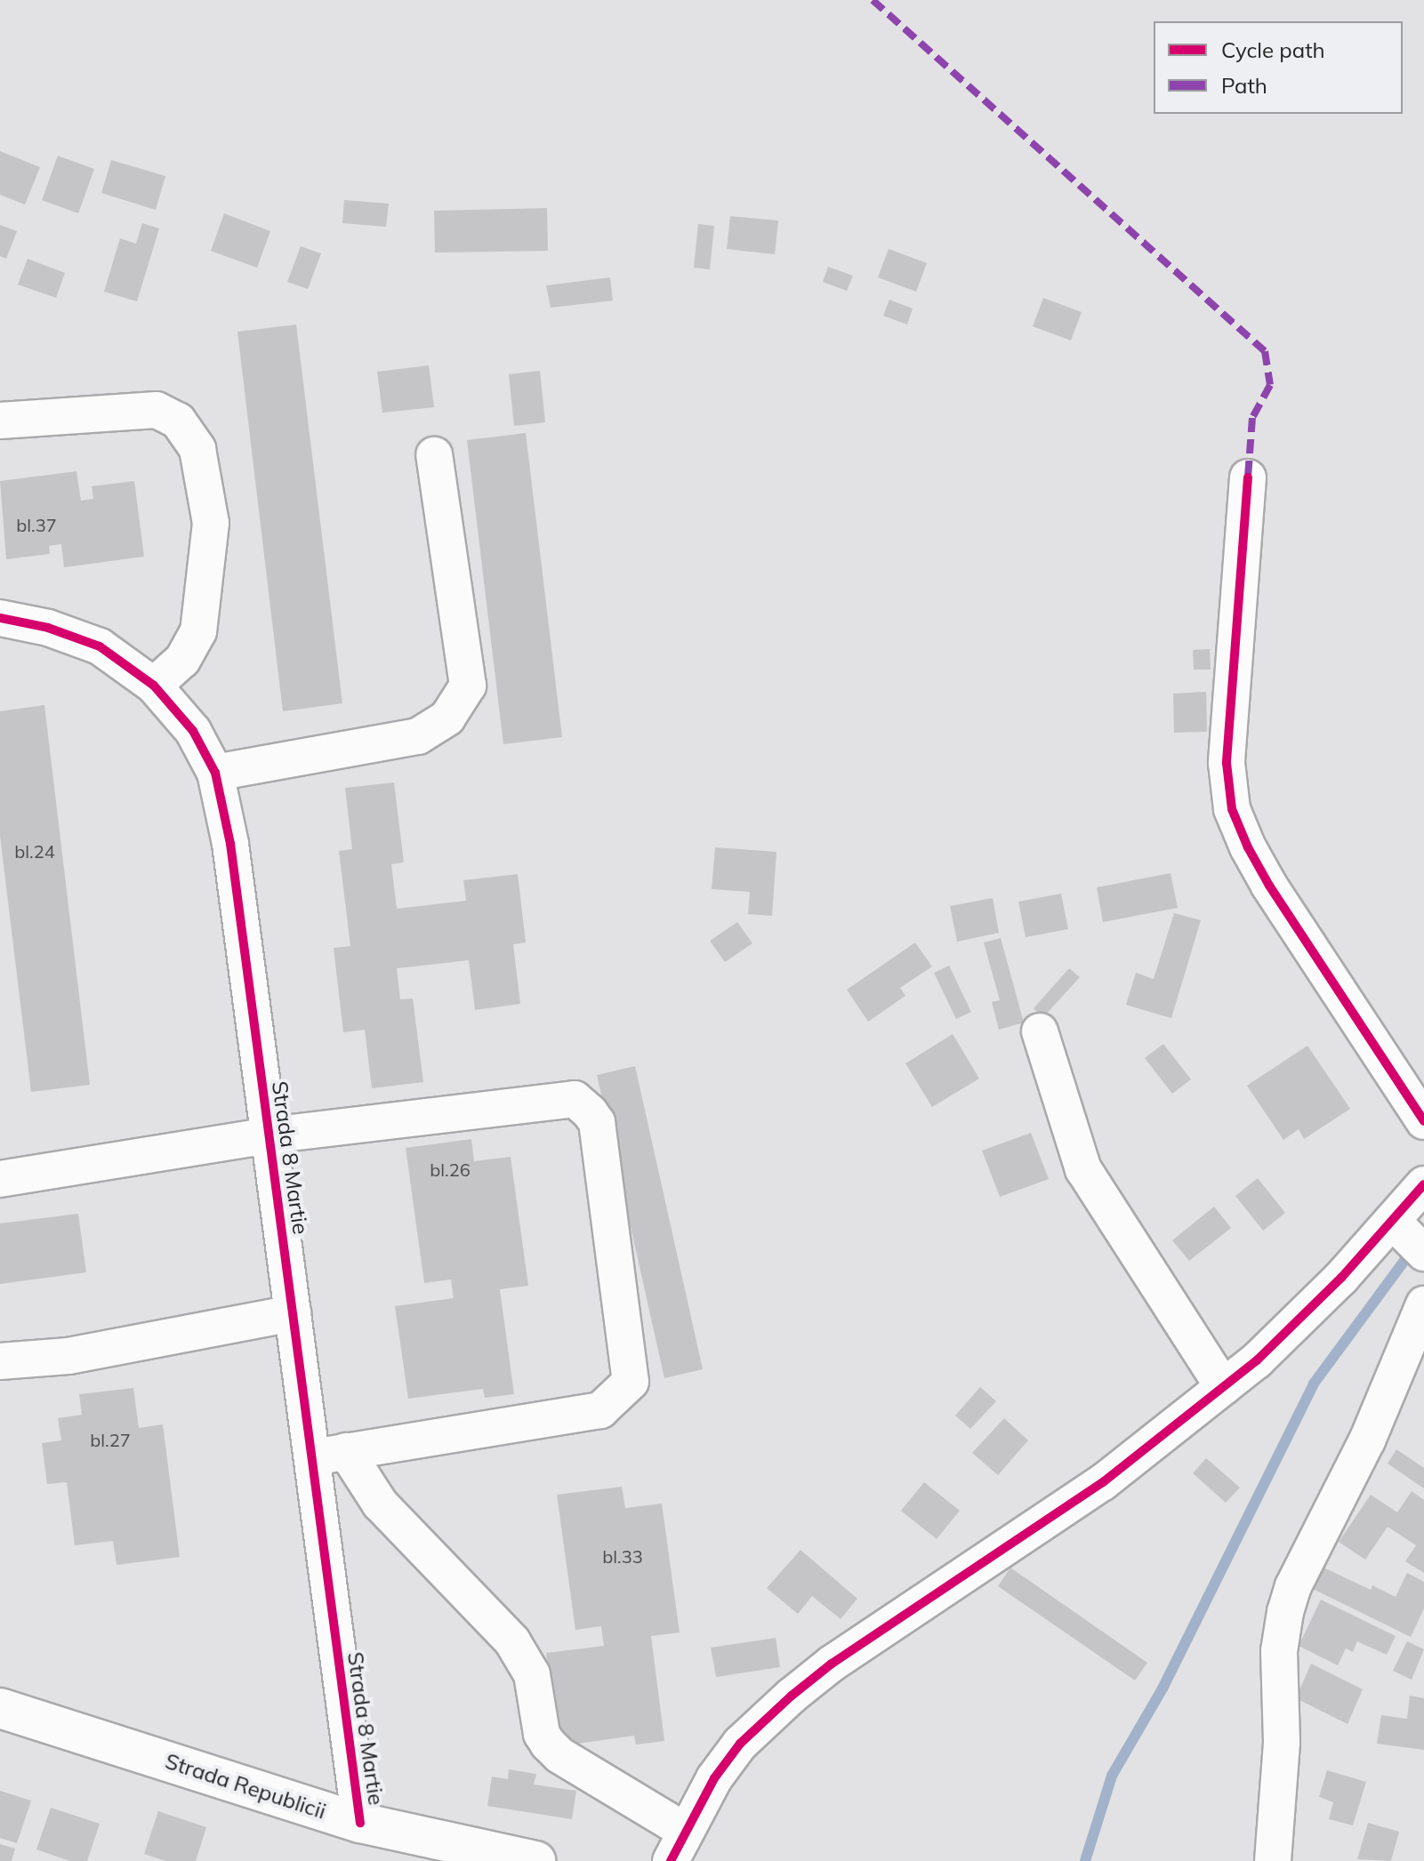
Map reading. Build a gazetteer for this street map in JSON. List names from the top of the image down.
{
  "streets": {
    "main road": ["Strada Republicii"],
    "street": ["Strada 8 Martie"]
  },
  "crossings": [
    ["Strada 8 Martie", "Strada Republicii"]
  ],
  "house_numbers": [
    "bl.37",
    "bl.24",
    "bl.26",
    "bl.27",
    "bl.33"
  ],
  "legend": ["Cycle path", "Path"]
}
